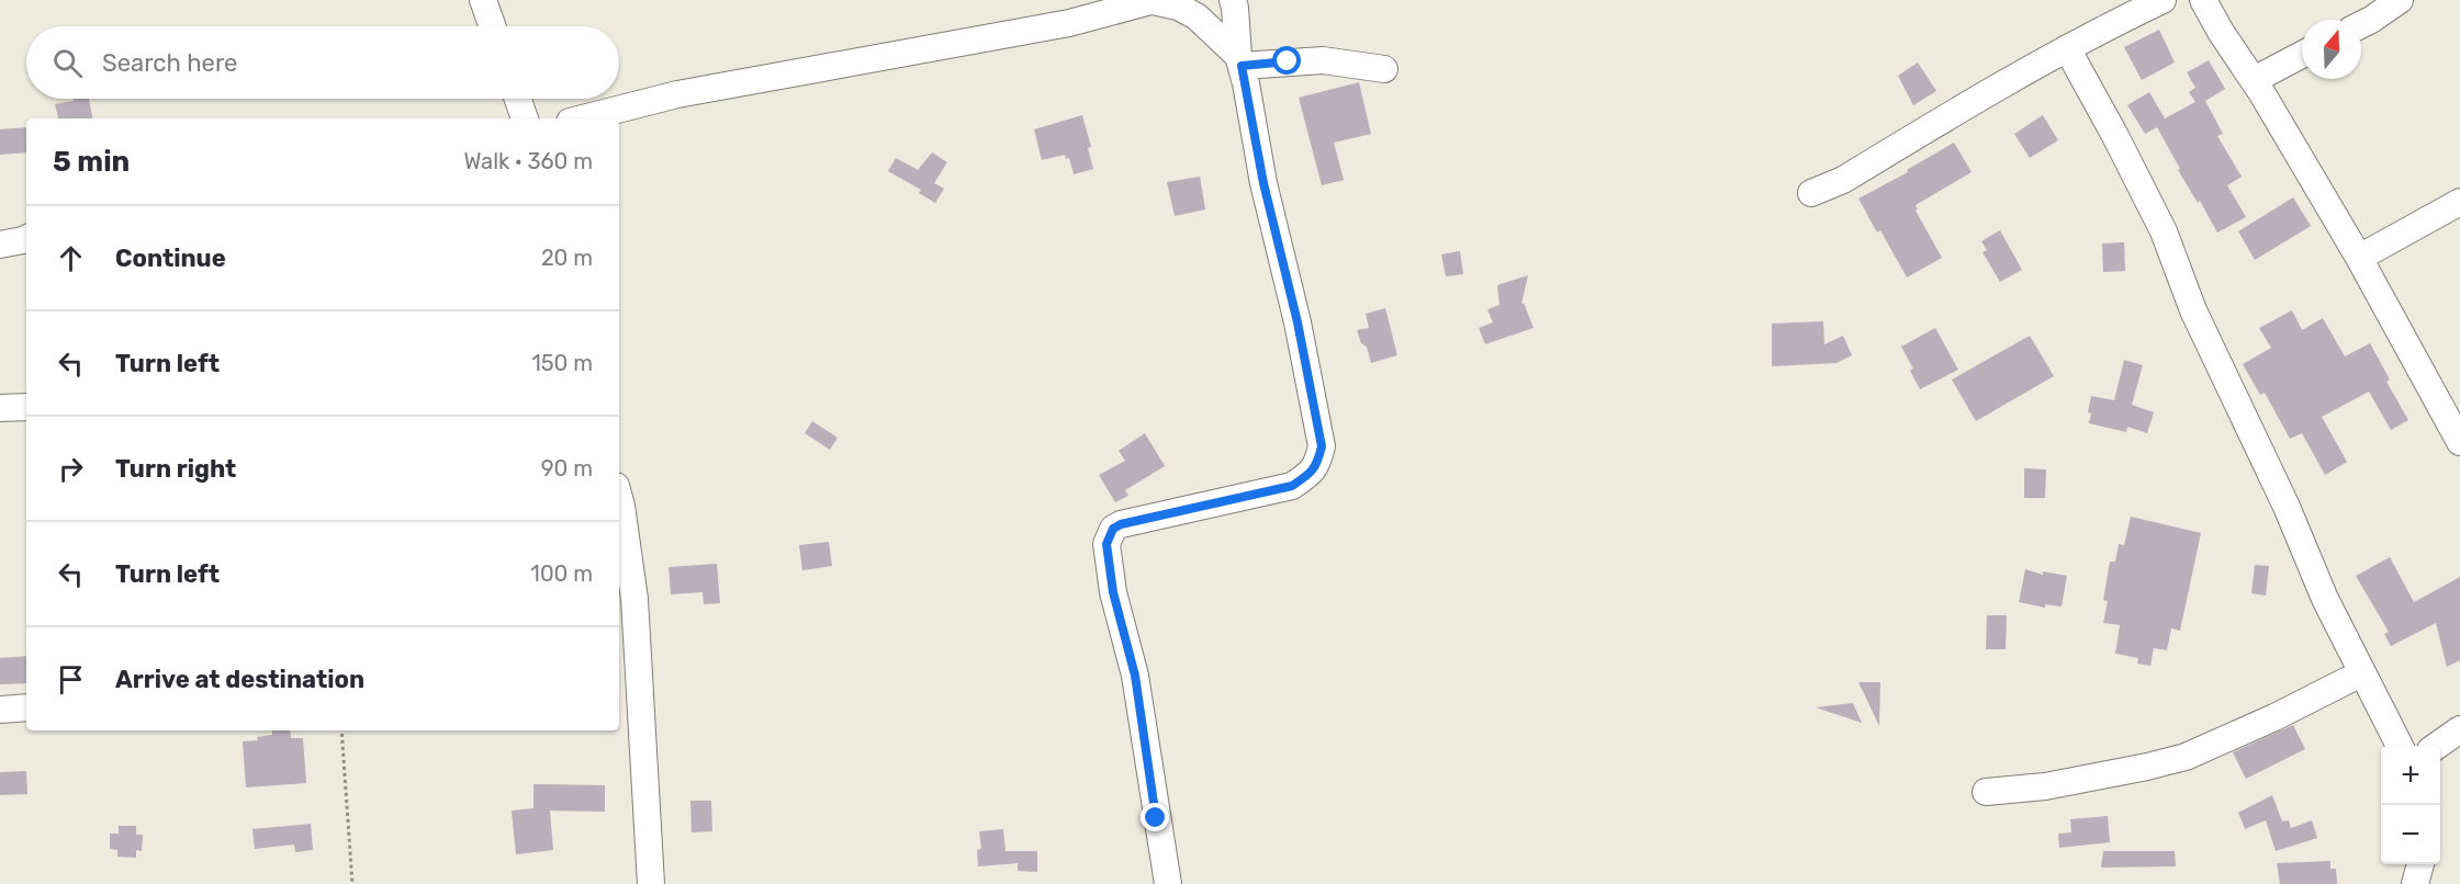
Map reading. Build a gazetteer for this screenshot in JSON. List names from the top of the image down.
{
  "north": "top",
  "page": {
    "search": "Search here",
    "heading": ["5 min", "Walk · 360 m"],
    "list": [
      ["Continue", "20 m"],
      ["Turn left", "150 m"],
      ["Turn right", "90 m"],
      ["Turn left", "100 m"],
      "Arrive at destination"
    ],
    "map_buttons": ["+", "−"]
  }
}
